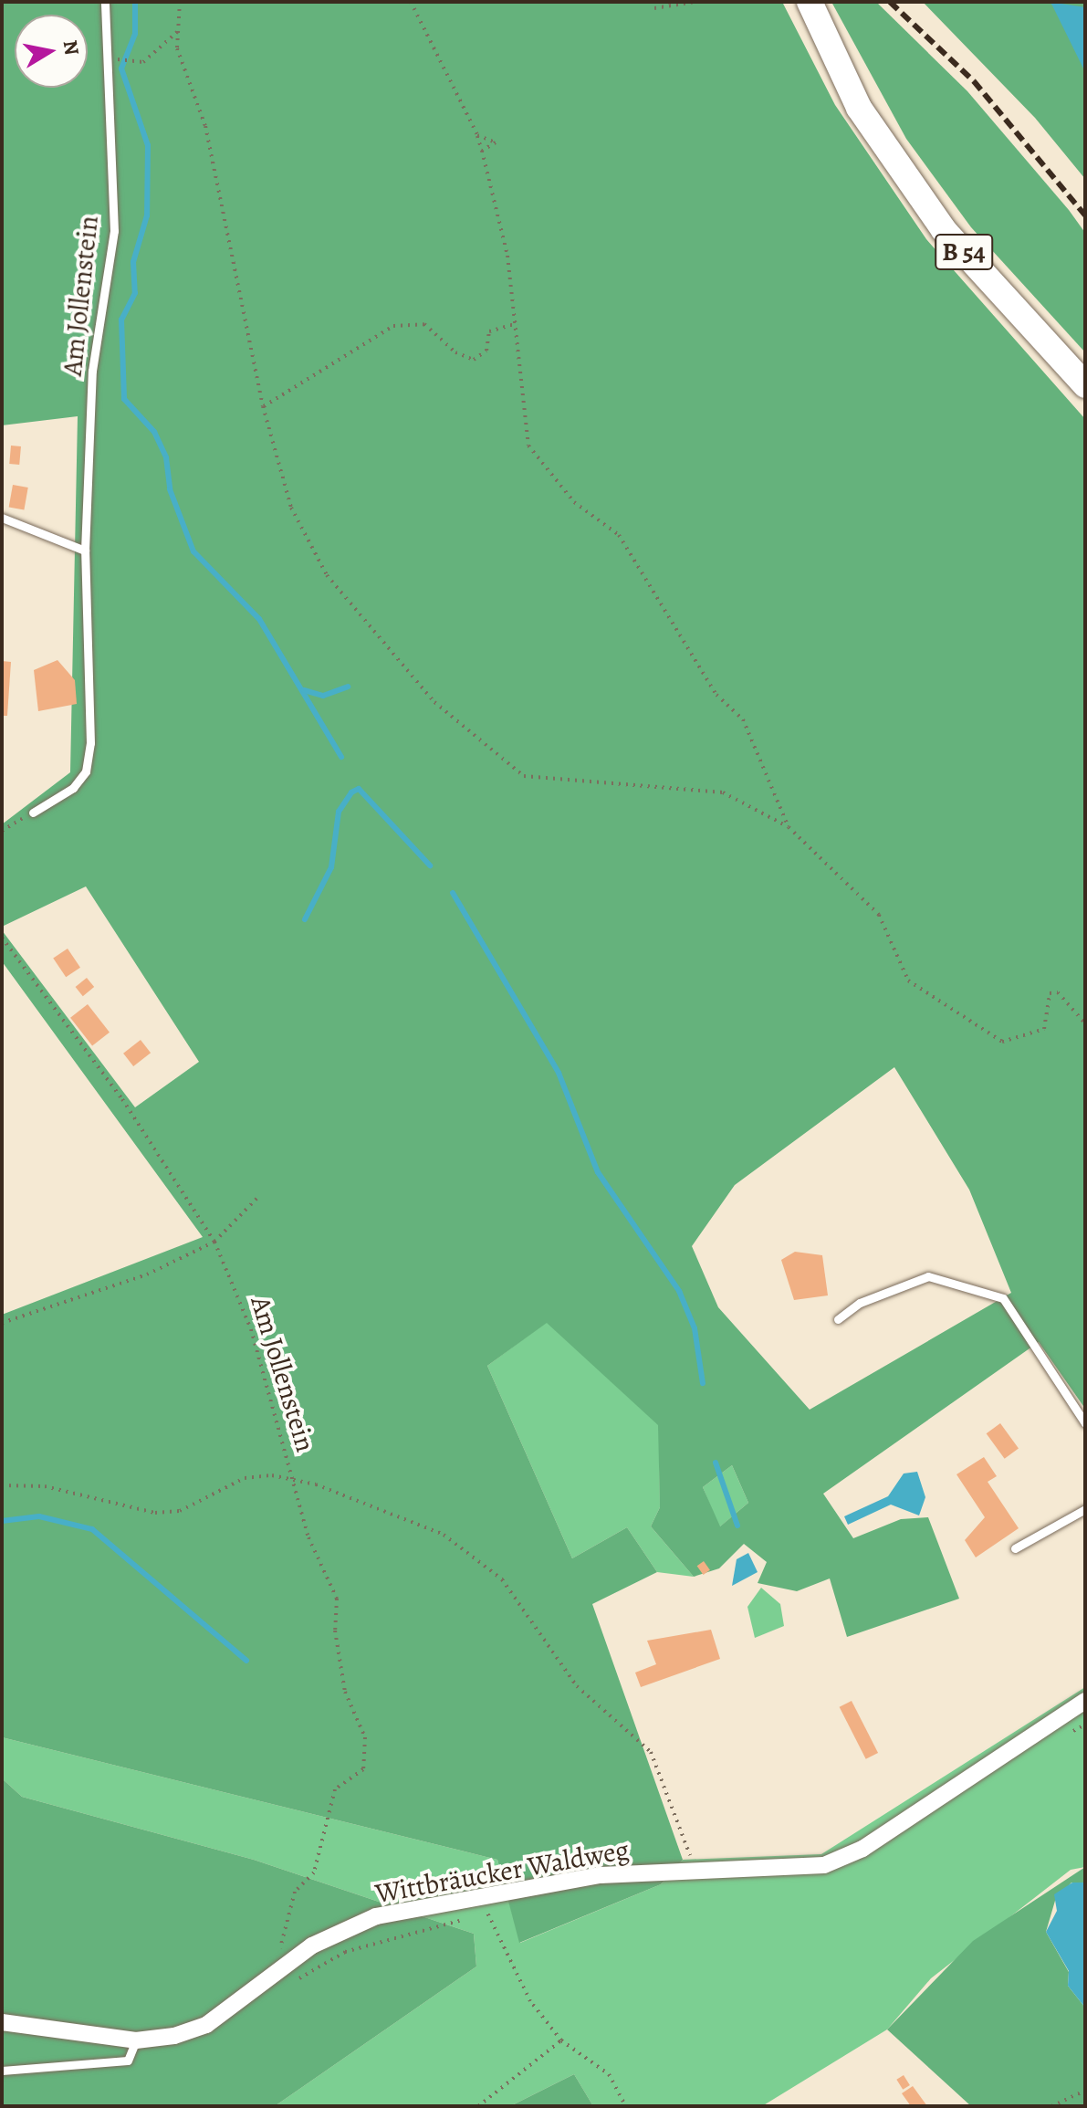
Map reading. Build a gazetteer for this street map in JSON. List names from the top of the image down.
{
  "streets": {
    "main road": ["B 54"],
    "street": ["Wittbräucker Waldweg"],
    "lane": ["Am Jollenstein"]
  },
  "crossings": [
    ["Am Jollenstein", "Wittbräucker Waldweg"]
  ],
  "north": "right"
}
